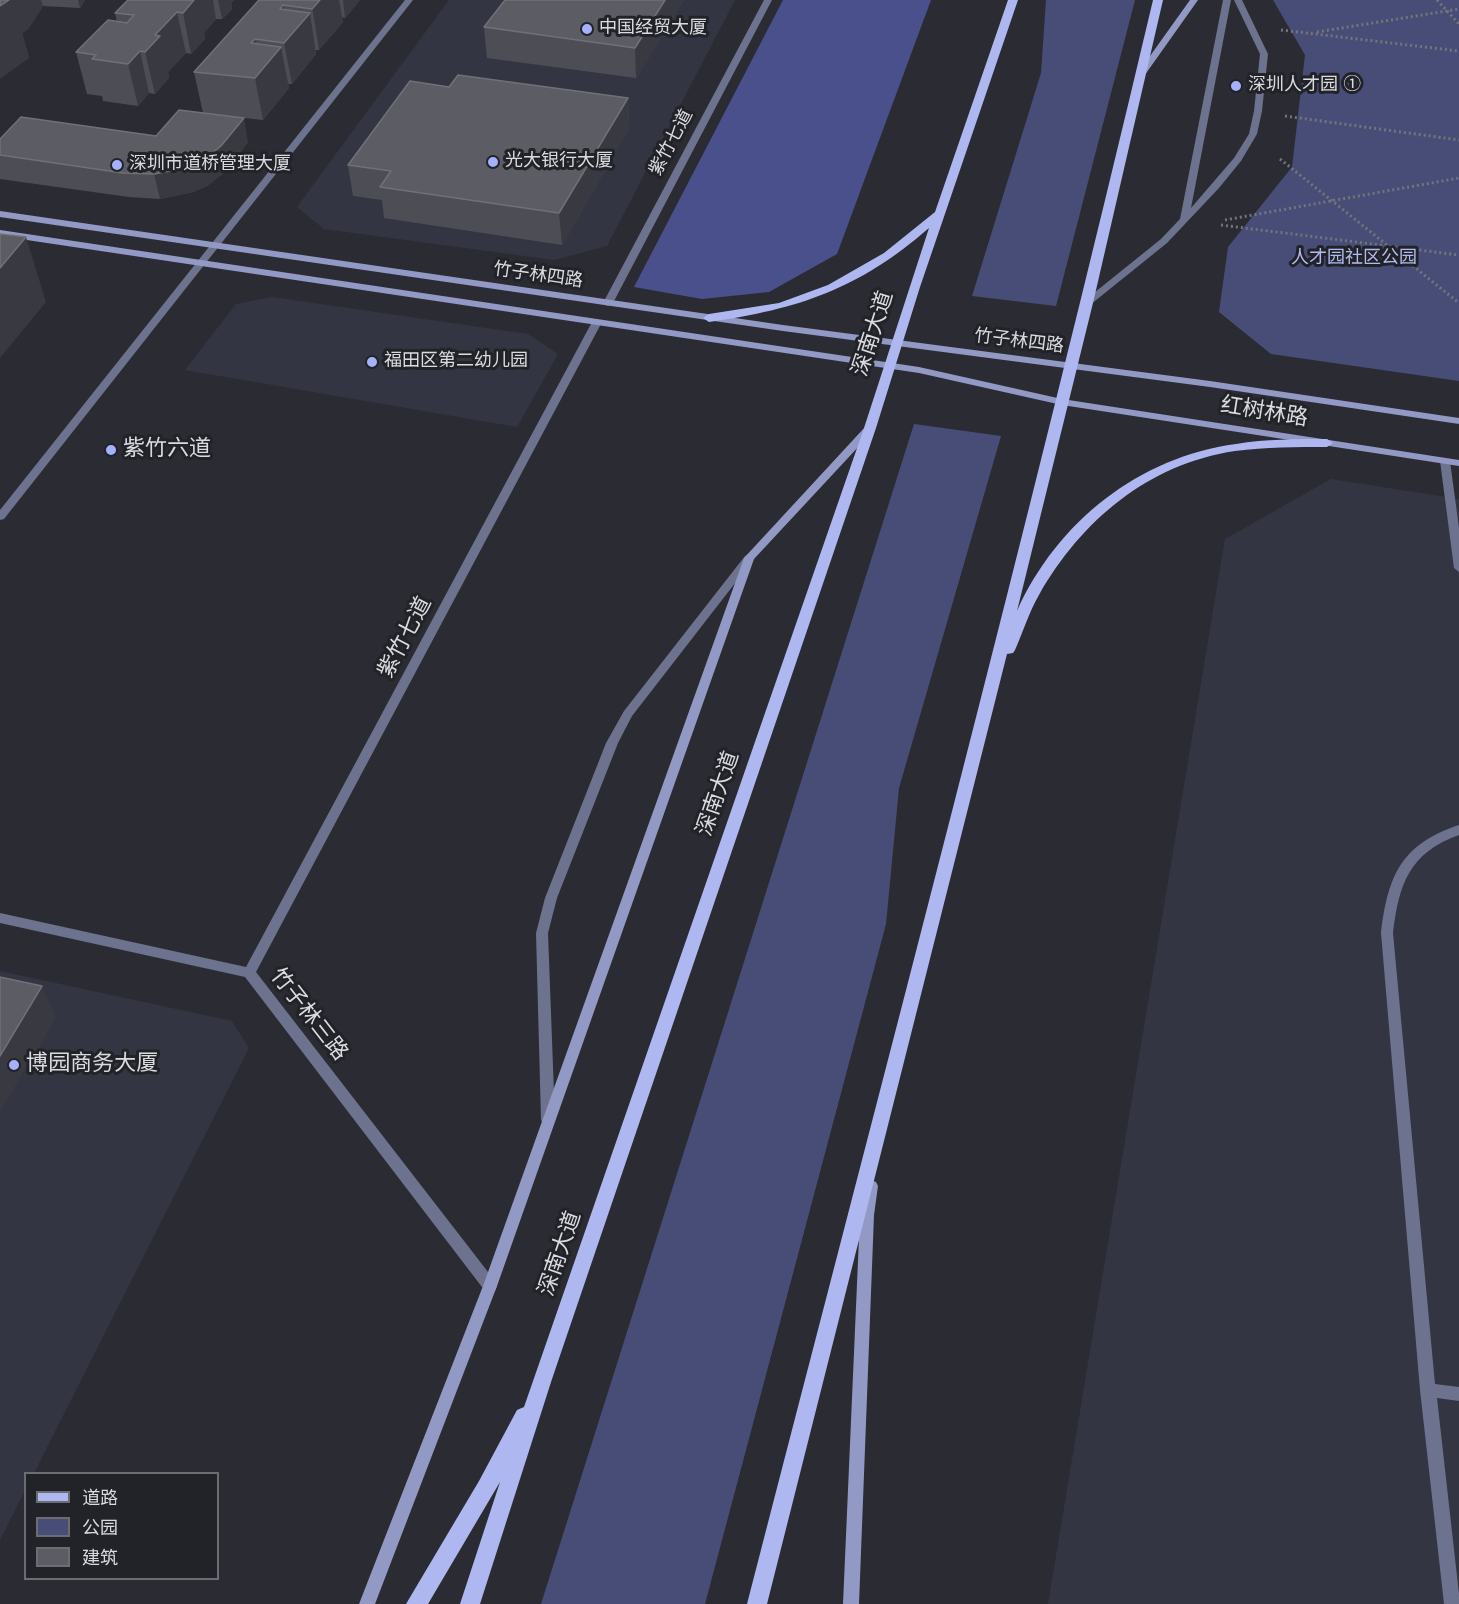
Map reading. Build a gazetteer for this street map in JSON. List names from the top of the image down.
{
  "streets": {
    "main road": ["深南大道"],
    "street": [
      "紫竹七道",
      "竹子林四路",
      "红树林路",
      "竹子林三路"
    ]
  },
  "crossings": [
    ["紫竹七道", "竹子林四路"],
    ["紫竹七道", "竹子林三路"],
    ["竹子林四路", "深南大道"],
    ["竹子林四路", "红树林路"]
  ],
  "parks": ["人才园社区公园"],
  "places": [
    "中国经贸大厦",
    "深圳人才园 ①",
    "光大银行大厦",
    "深圳市道桥管理大厦",
    "福田区第二幼儿园",
    "紫竹六道",
    "博园商务大厦"
  ],
  "legend": ["道路", "公园", "建筑"]
}
